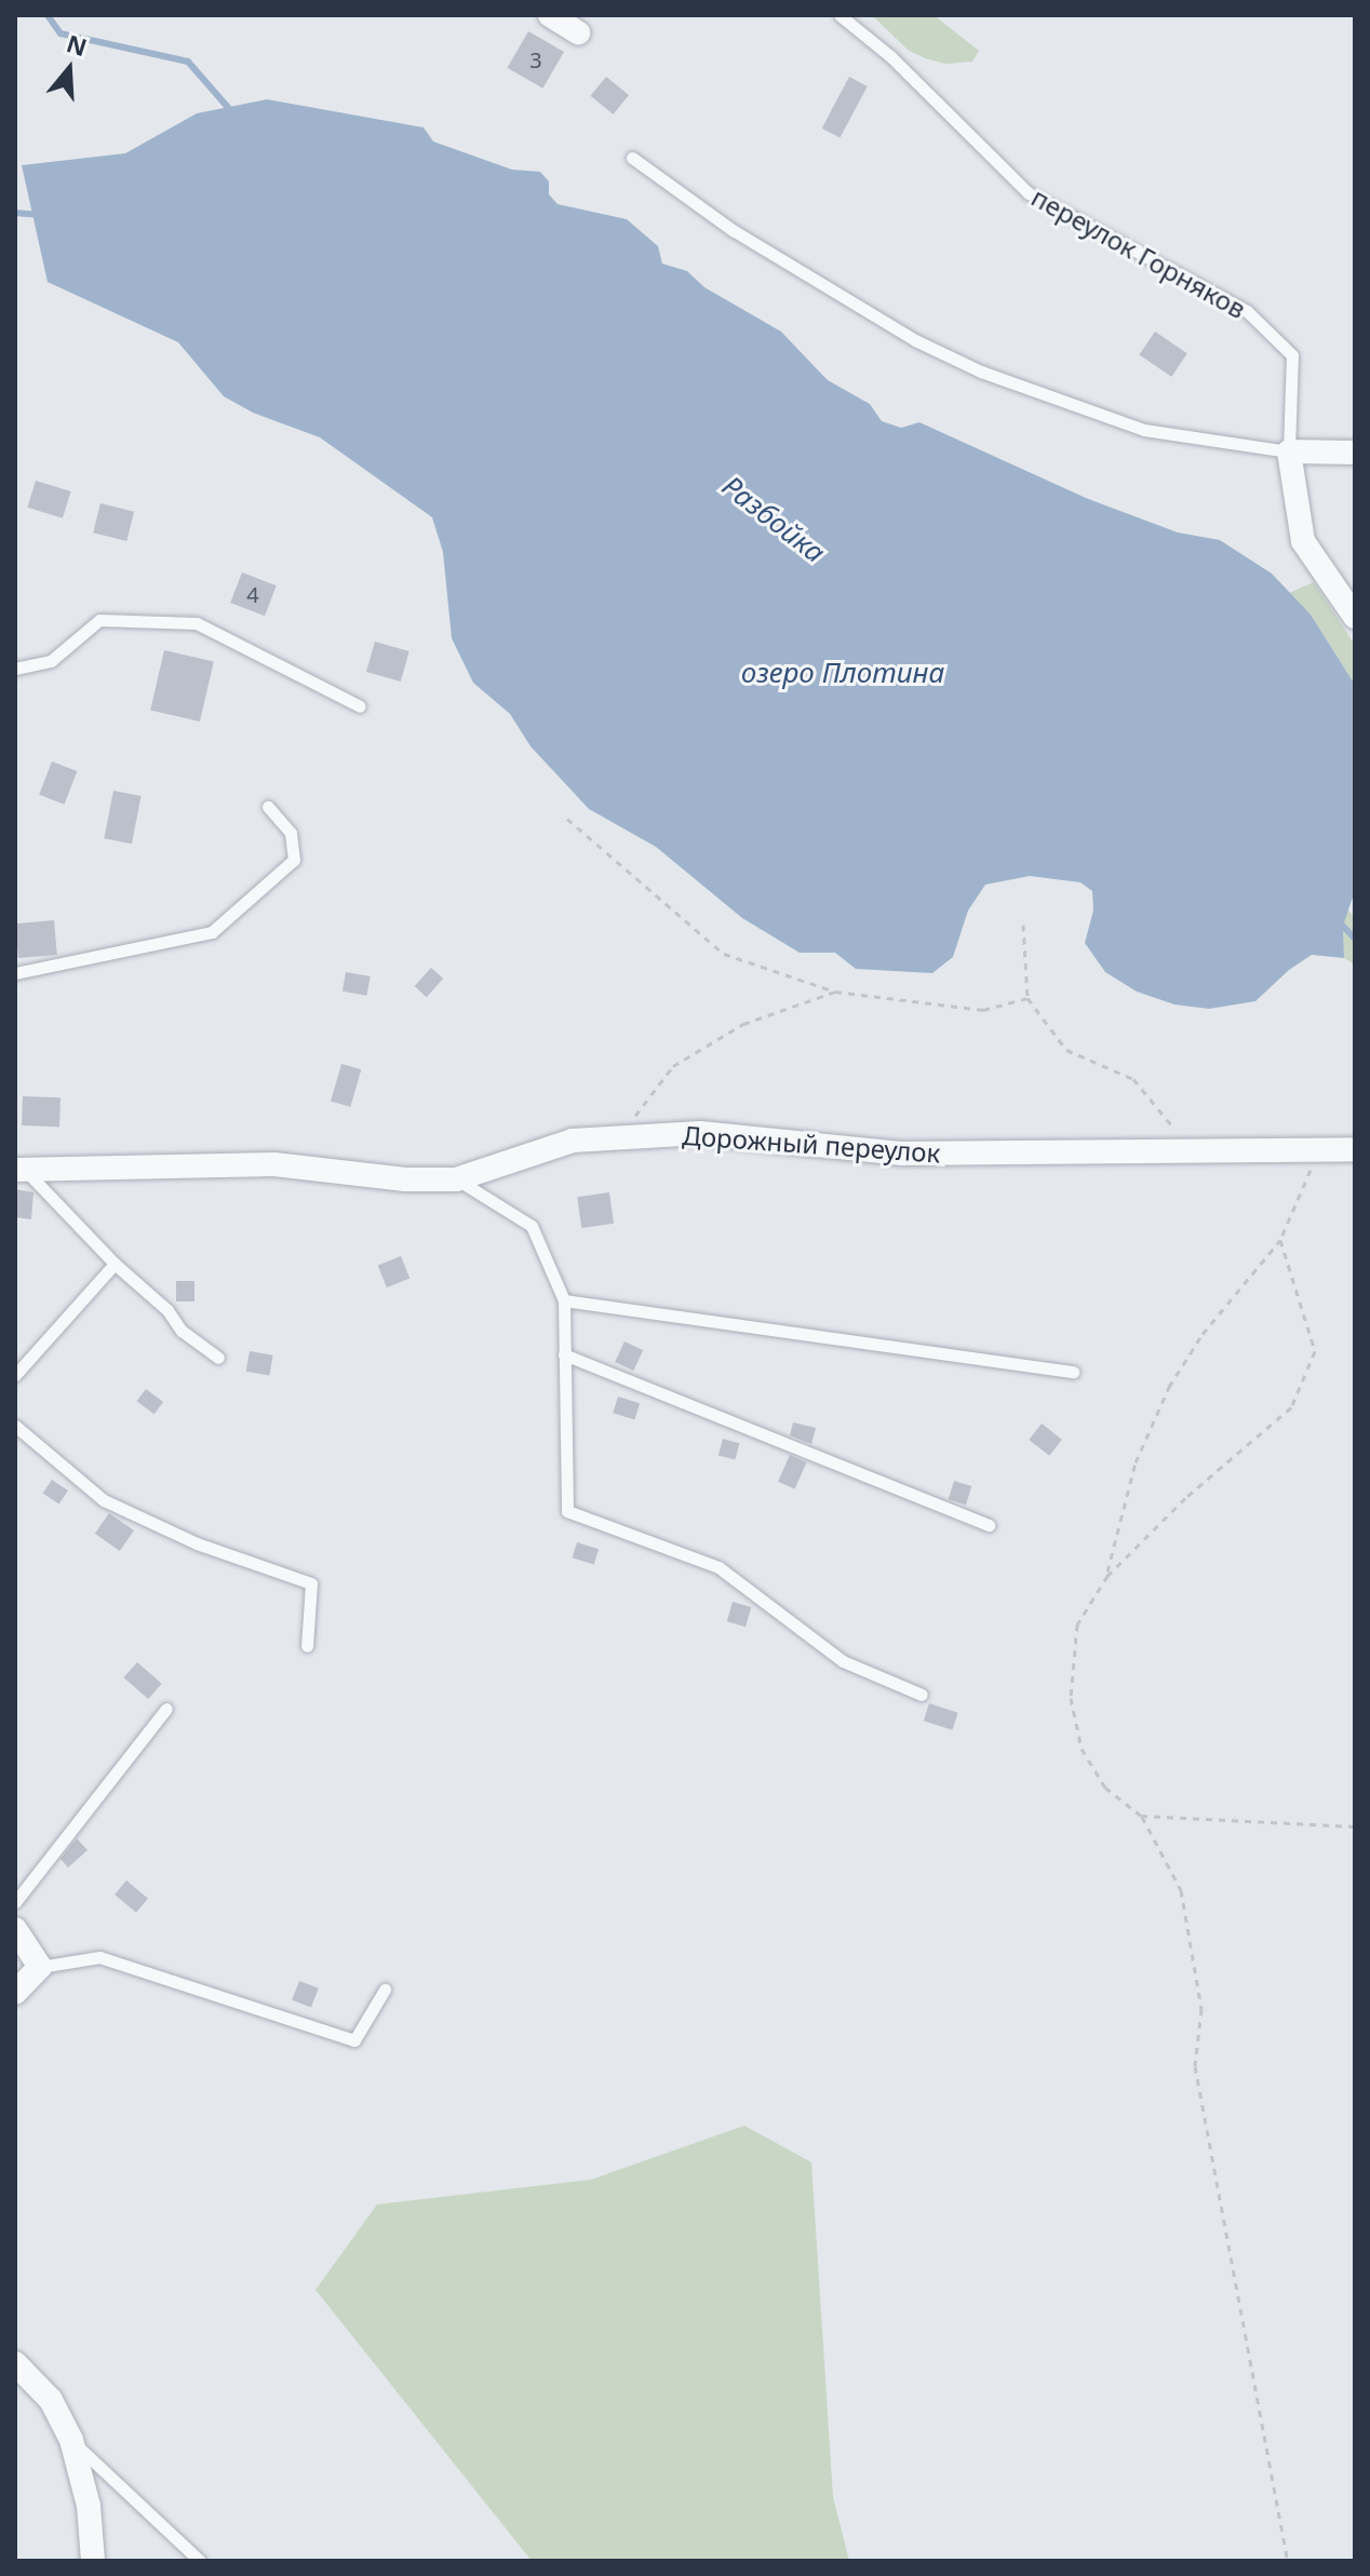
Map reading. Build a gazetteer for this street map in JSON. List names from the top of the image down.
{
  "streets": {
    "street": ["Дорожный переулок"],
    "lane": ["переулок Горняков"]
  },
  "water": ["Разбойка", "озеро Плотина"],
  "house_numbers": ["3", "4"],
  "north": "top"
}
